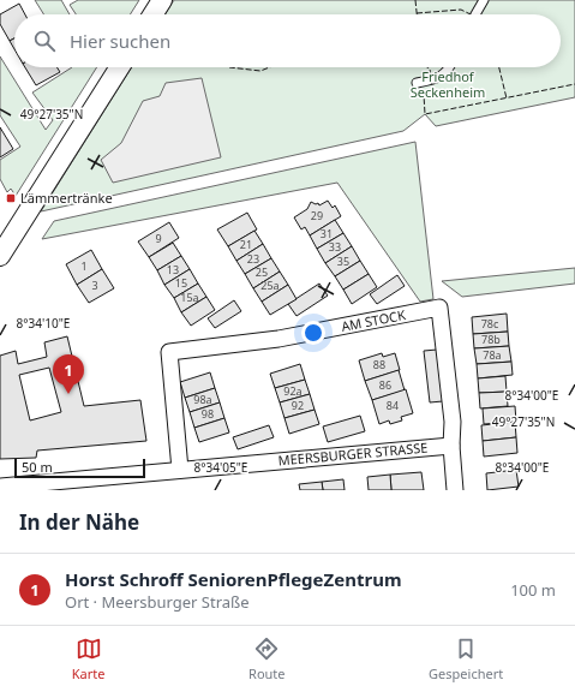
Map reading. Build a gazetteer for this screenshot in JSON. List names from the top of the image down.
{
  "streets": {
    "street": ["AM STOCK", "MEERSBURGER STRASSE"]
  },
  "crossings": [
    ["AM STOCK", "MEERSBURGER STRASSE"]
  ],
  "parks": ["Friedhof Seckenheim"],
  "places": {
    "transit": ["Lämmertränke"]
  },
  "house_numbers": [
    "29",
    "31",
    "9",
    "21",
    "33",
    "23",
    "35",
    "1",
    "13",
    "25",
    "15",
    "3",
    "25a",
    "15a",
    "78c",
    "78b",
    "78a",
    "88",
    "86",
    "92a",
    "98a",
    "92",
    "84",
    "98"
  ],
  "scale_bar": "50 m",
  "page": {
    "search": "Hier suchen",
    "pins": "1",
    "scale": "50 m",
    "heading": "In der Nähe",
    "list": [
      {
        "mark": "1",
        "name": "Horst Schroff SeniorenPflegeZentrum",
        "note": "Ort · Meersburger Straße",
        "value": "100 m"
      }
    ],
    "nav": ["Karte", "Route", "Gespeichert"]
  },
  "coordinates": [
    "49°27'35\"N",
    "8°34'10\"E",
    "8°34'00\"E",
    "8°34'05\"E"
  ]
}
